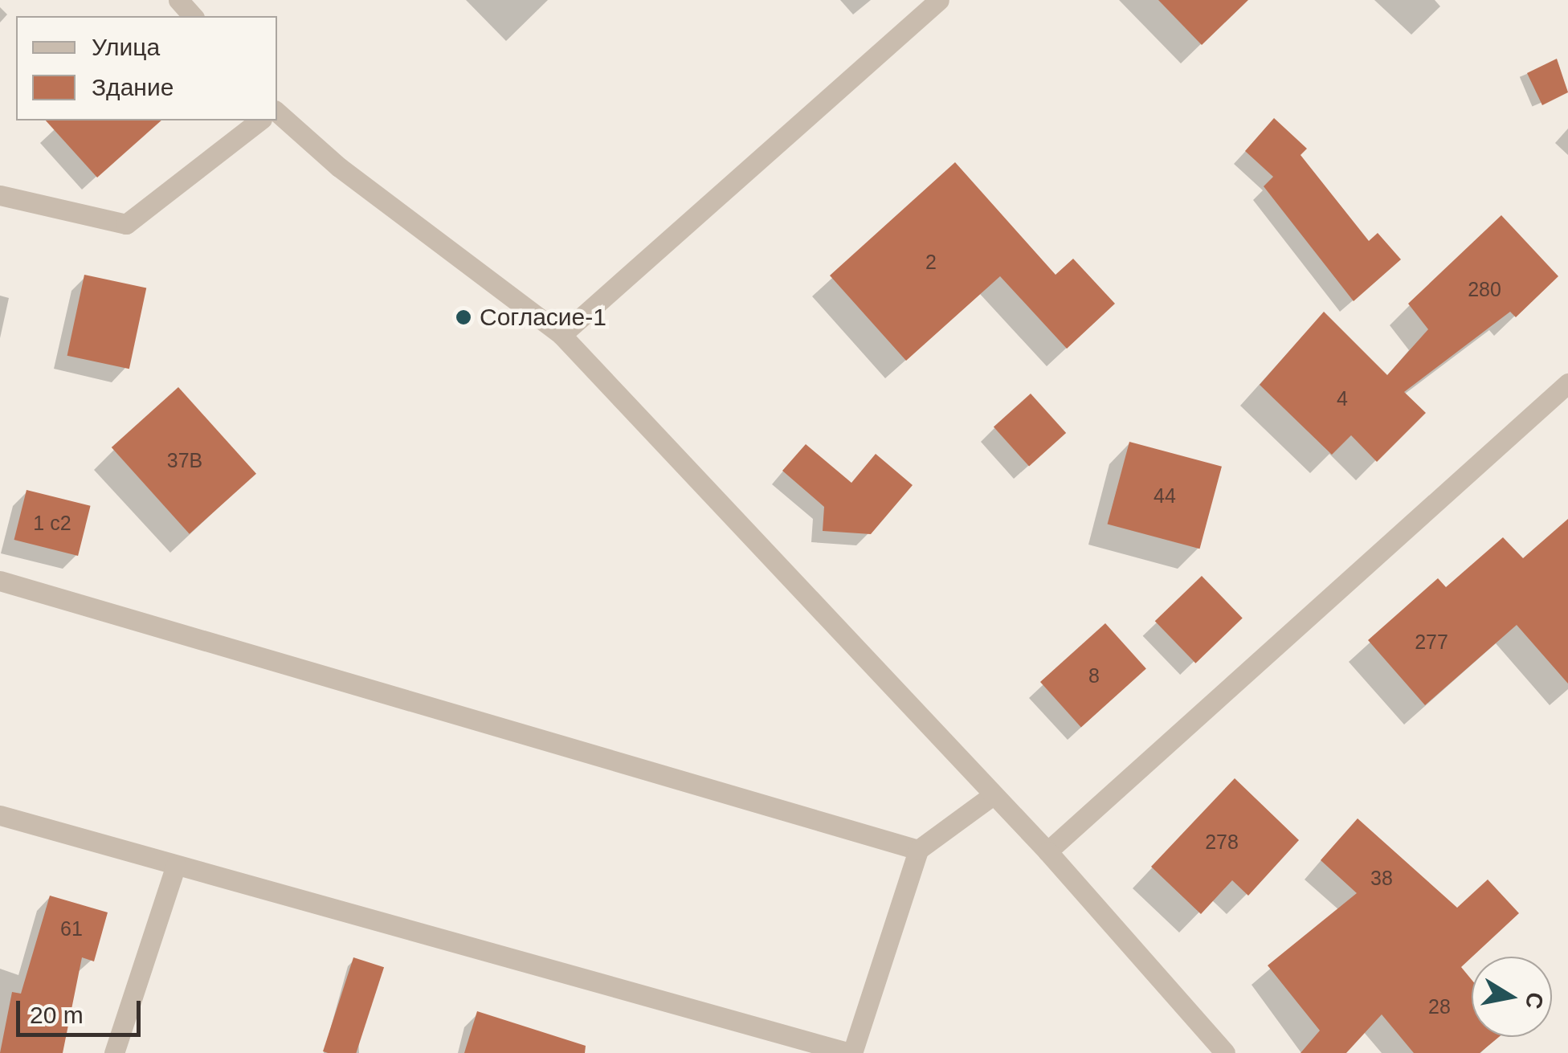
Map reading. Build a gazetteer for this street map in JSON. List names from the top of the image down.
{
  "places": ["Согласие-1"],
  "house_numbers": [
    "2",
    "280",
    "4",
    "37В",
    "44",
    "1 с2",
    "277",
    "8",
    "278",
    "38",
    "61",
    "28"
  ],
  "legend": ["Улица", "Здание"],
  "scale_bar": "20 m",
  "north": "right"
}
